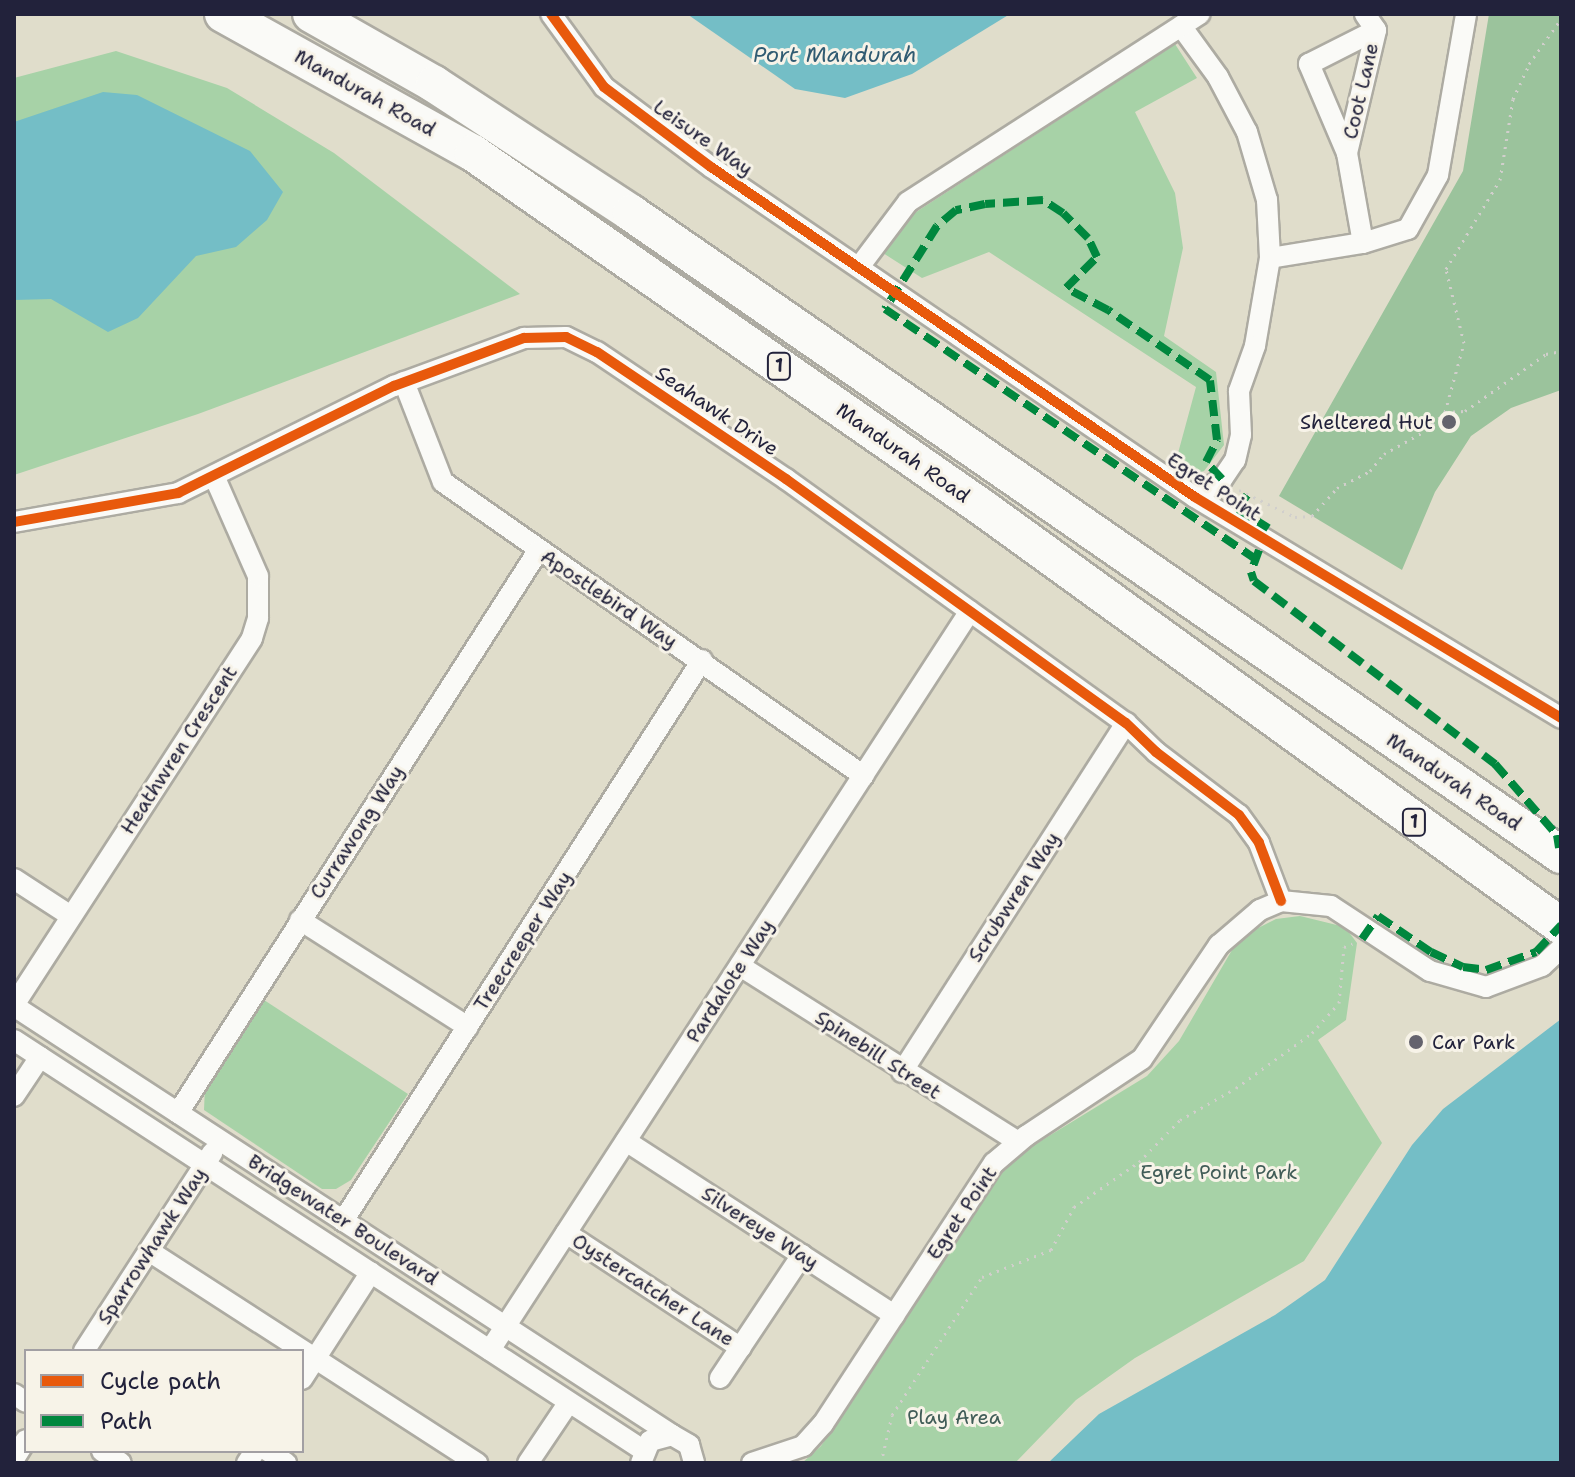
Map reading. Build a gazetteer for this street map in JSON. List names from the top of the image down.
{
  "streets": {
    "highway": ["Mandurah Road", "1"],
    "street": [
      "Coot Lane",
      "Leisure Way",
      "Seahawk Drive",
      "Egret Point",
      "Apostlebird Way",
      "Heathwren Crescent",
      "Currawong Way",
      "Scrubwren Way",
      "Treecreeper Way",
      "Pardalote Way",
      "Spinebill Street",
      "Bridgewater Boulevard",
      "Silvereye Way",
      "Sparrowhawk Way",
      "Oystercatcher Lane"
    ]
  },
  "crossings": [
    ["Leisure Way", "Egret Point"],
    ["Seahawk Drive", "Egret Point"],
    ["Seahawk Drive", "Apostlebird Way"],
    ["Seahawk Drive", "Heathwren Crescent"],
    ["Seahawk Drive", "Scrubwren Way"],
    ["Seahawk Drive", "Pardalote Way"],
    ["Egret Point", "Spinebill Street"],
    ["Egret Point", "Silvereye Way"],
    ["Apostlebird Way", "Currawong Way"],
    ["Apostlebird Way", "Treecreeper Way"],
    ["Apostlebird Way", "Pardalote Way"],
    ["Heathwren Crescent", "Bridgewater Boulevard"],
    ["Currawong Way", "Bridgewater Boulevard"],
    ["Scrubwren Way", "Spinebill Street"],
    ["Treecreeper Way", "Bridgewater Boulevard"],
    ["Pardalote Way", "Spinebill Street"],
    ["Pardalote Way", "Bridgewater Boulevard"],
    ["Pardalote Way", "Silvereye Way"],
    ["Pardalote Way", "Oystercatcher Lane"],
    ["Bridgewater Boulevard", "Sparrowhawk Way"],
    ["Silvereye Way", "Oystercatcher Lane"]
  ],
  "water": ["Port Mandurah"],
  "parks": ["Egret Point Park", "Play Area"],
  "places": ["Sheltered Hut", "Car Park"],
  "legend": ["Cycle path", "Path"]
}
